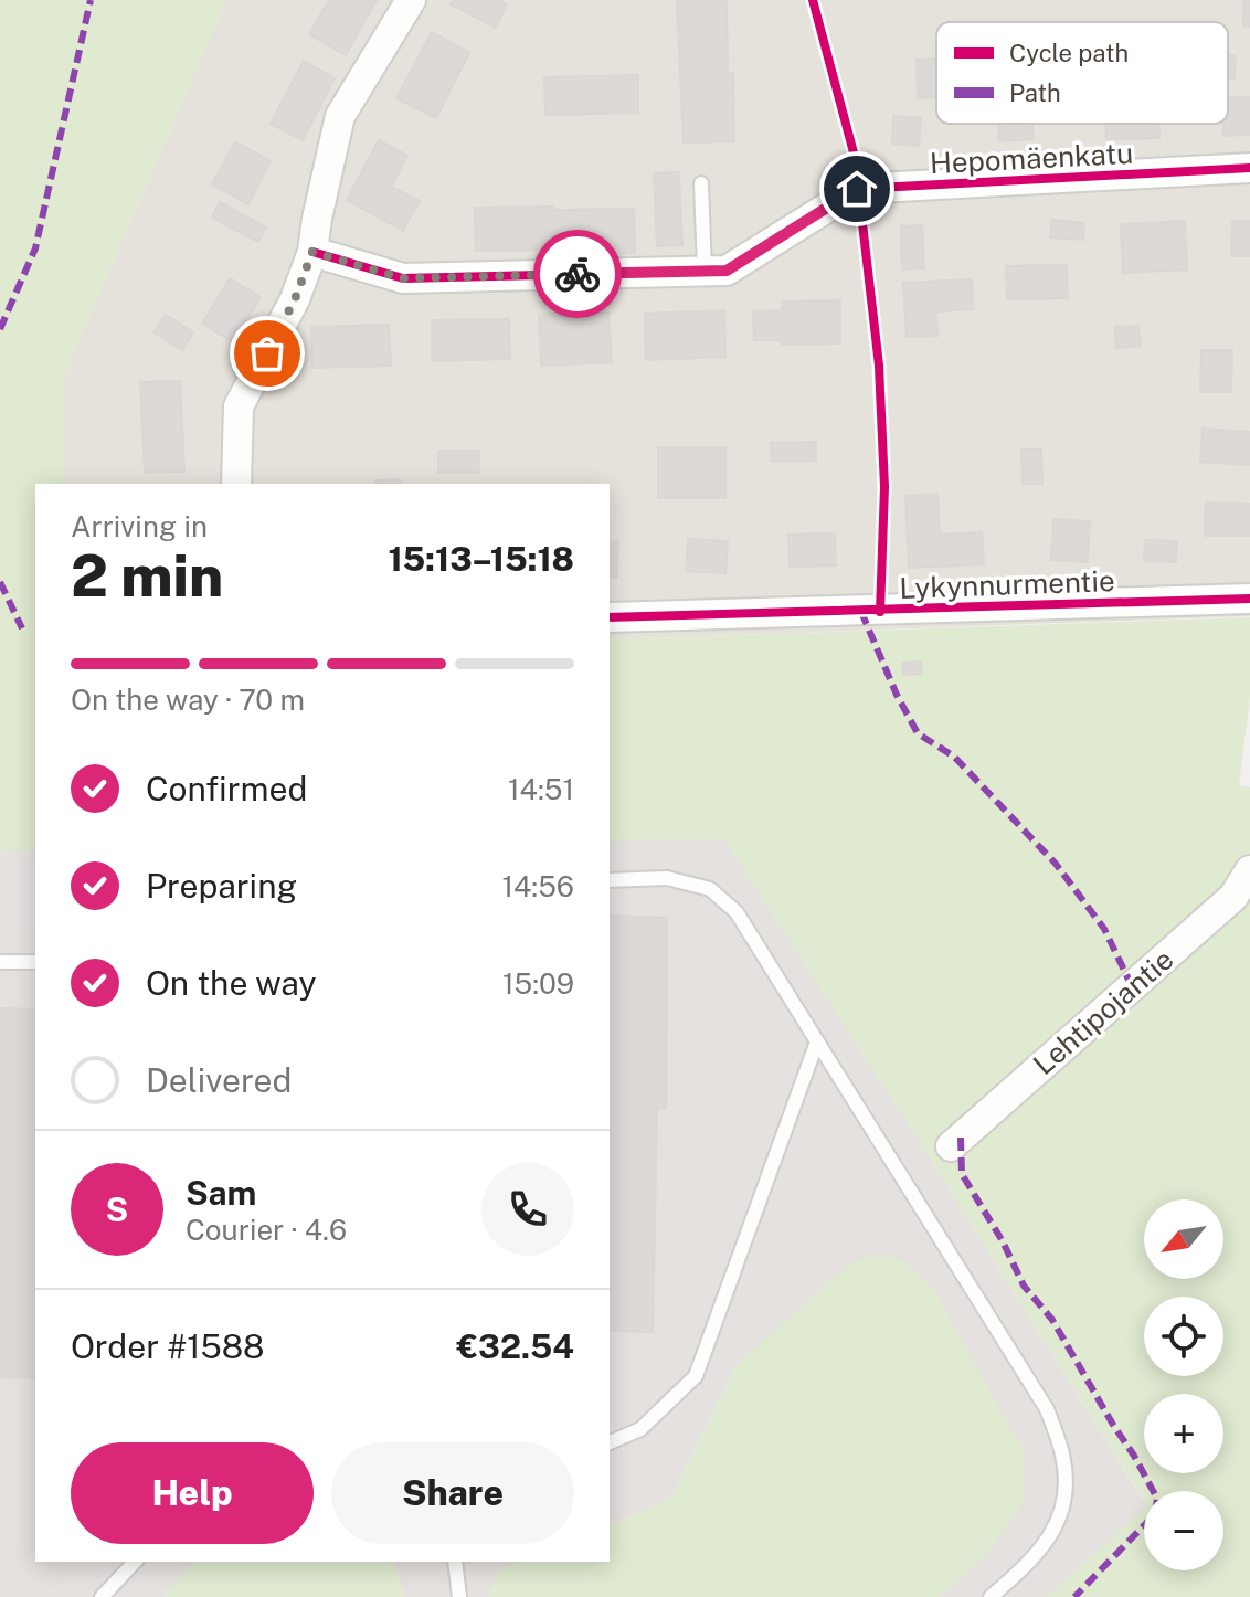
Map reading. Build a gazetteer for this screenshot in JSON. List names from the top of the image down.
{
  "streets": {
    "street": ["Hepomäenkatu", "Lykynnurmentie", "Lehtipojantie"]
  },
  "legend": ["Cycle path", "Path"],
  "north": "bottom left",
  "page": {
    "heading": ["2 min", "Arriving in", "15:13–15:18"],
    "panel": [
      "Sam",
      "Courier · 4.6",
      "Order #1588",
      "€32.54"
    ],
    "bar": "On the way · 70 m",
    "list": [
      ["Confirmed", "14:51"],
      ["Preparing", "14:56"],
      ["On the way", "15:09"],
      "Delivered"
    ],
    "round": "S",
    "map_buttons": ["+", "−"],
    "buttons": ["Help", "Share"]
  }
}
